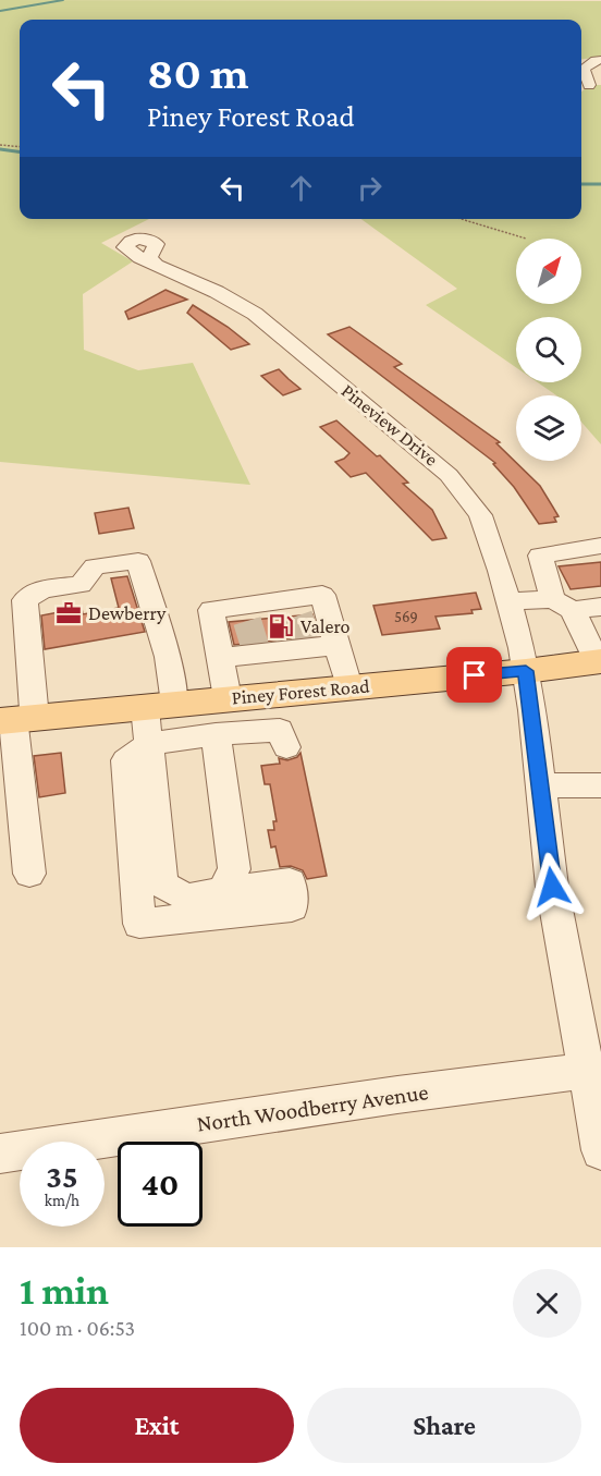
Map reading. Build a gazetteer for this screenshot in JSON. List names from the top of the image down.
{
  "streets": {
    "main road": ["Piney Forest Road"],
    "street": ["Pineview Drive", "North Woodberry Avenue"]
  },
  "crossings": [
    ["Pineview Drive", "Piney Forest Road"],
    ["Pineview Drive", "North Woodberry Avenue"]
  ],
  "places": {
    "office": ["Dewberry"],
    "fuel station": ["Valero"]
  },
  "house_numbers": ["569"],
  "north": "top right",
  "page": {
    "turn": ["80 m", "Piney Forest Road"],
    "speed": "35 km/h",
    "limit": "40",
    "heading": ["1 min", "100 m · 06:53"],
    "buttons": ["Exit", "Share"]
  }
}
